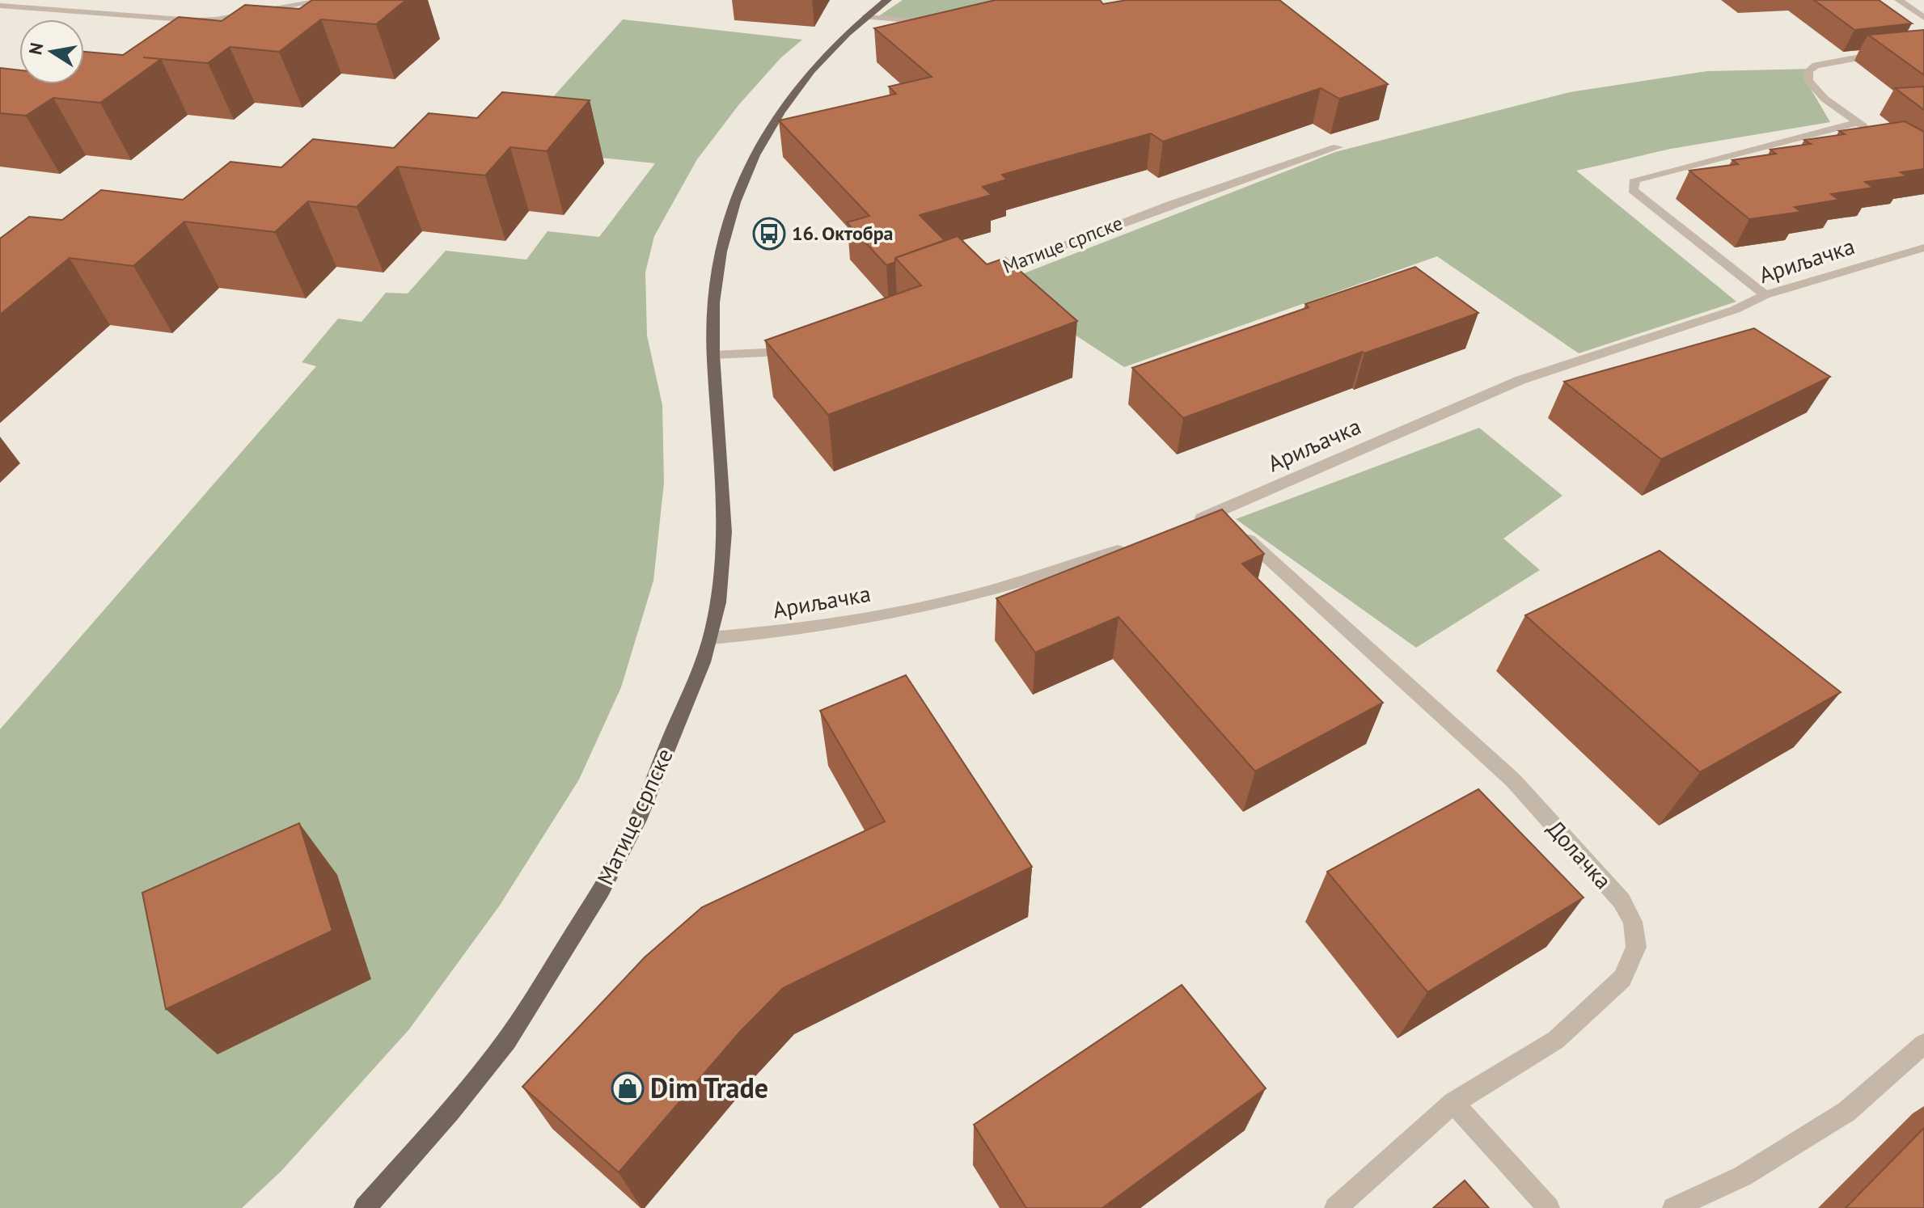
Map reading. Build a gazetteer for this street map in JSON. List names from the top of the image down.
{
  "streets": {
    "main road": ["Матице српске"],
    "street": ["Ариљачка", "Долачка"]
  },
  "crossings": [
    ["Матице српске", "Ариљачка"],
    ["Ариљачка", "Долачка"]
  ],
  "places": {
    "bus stop": ["16. Октобра"],
    "shop": ["Dim Trade"]
  },
  "north": "left"
}
